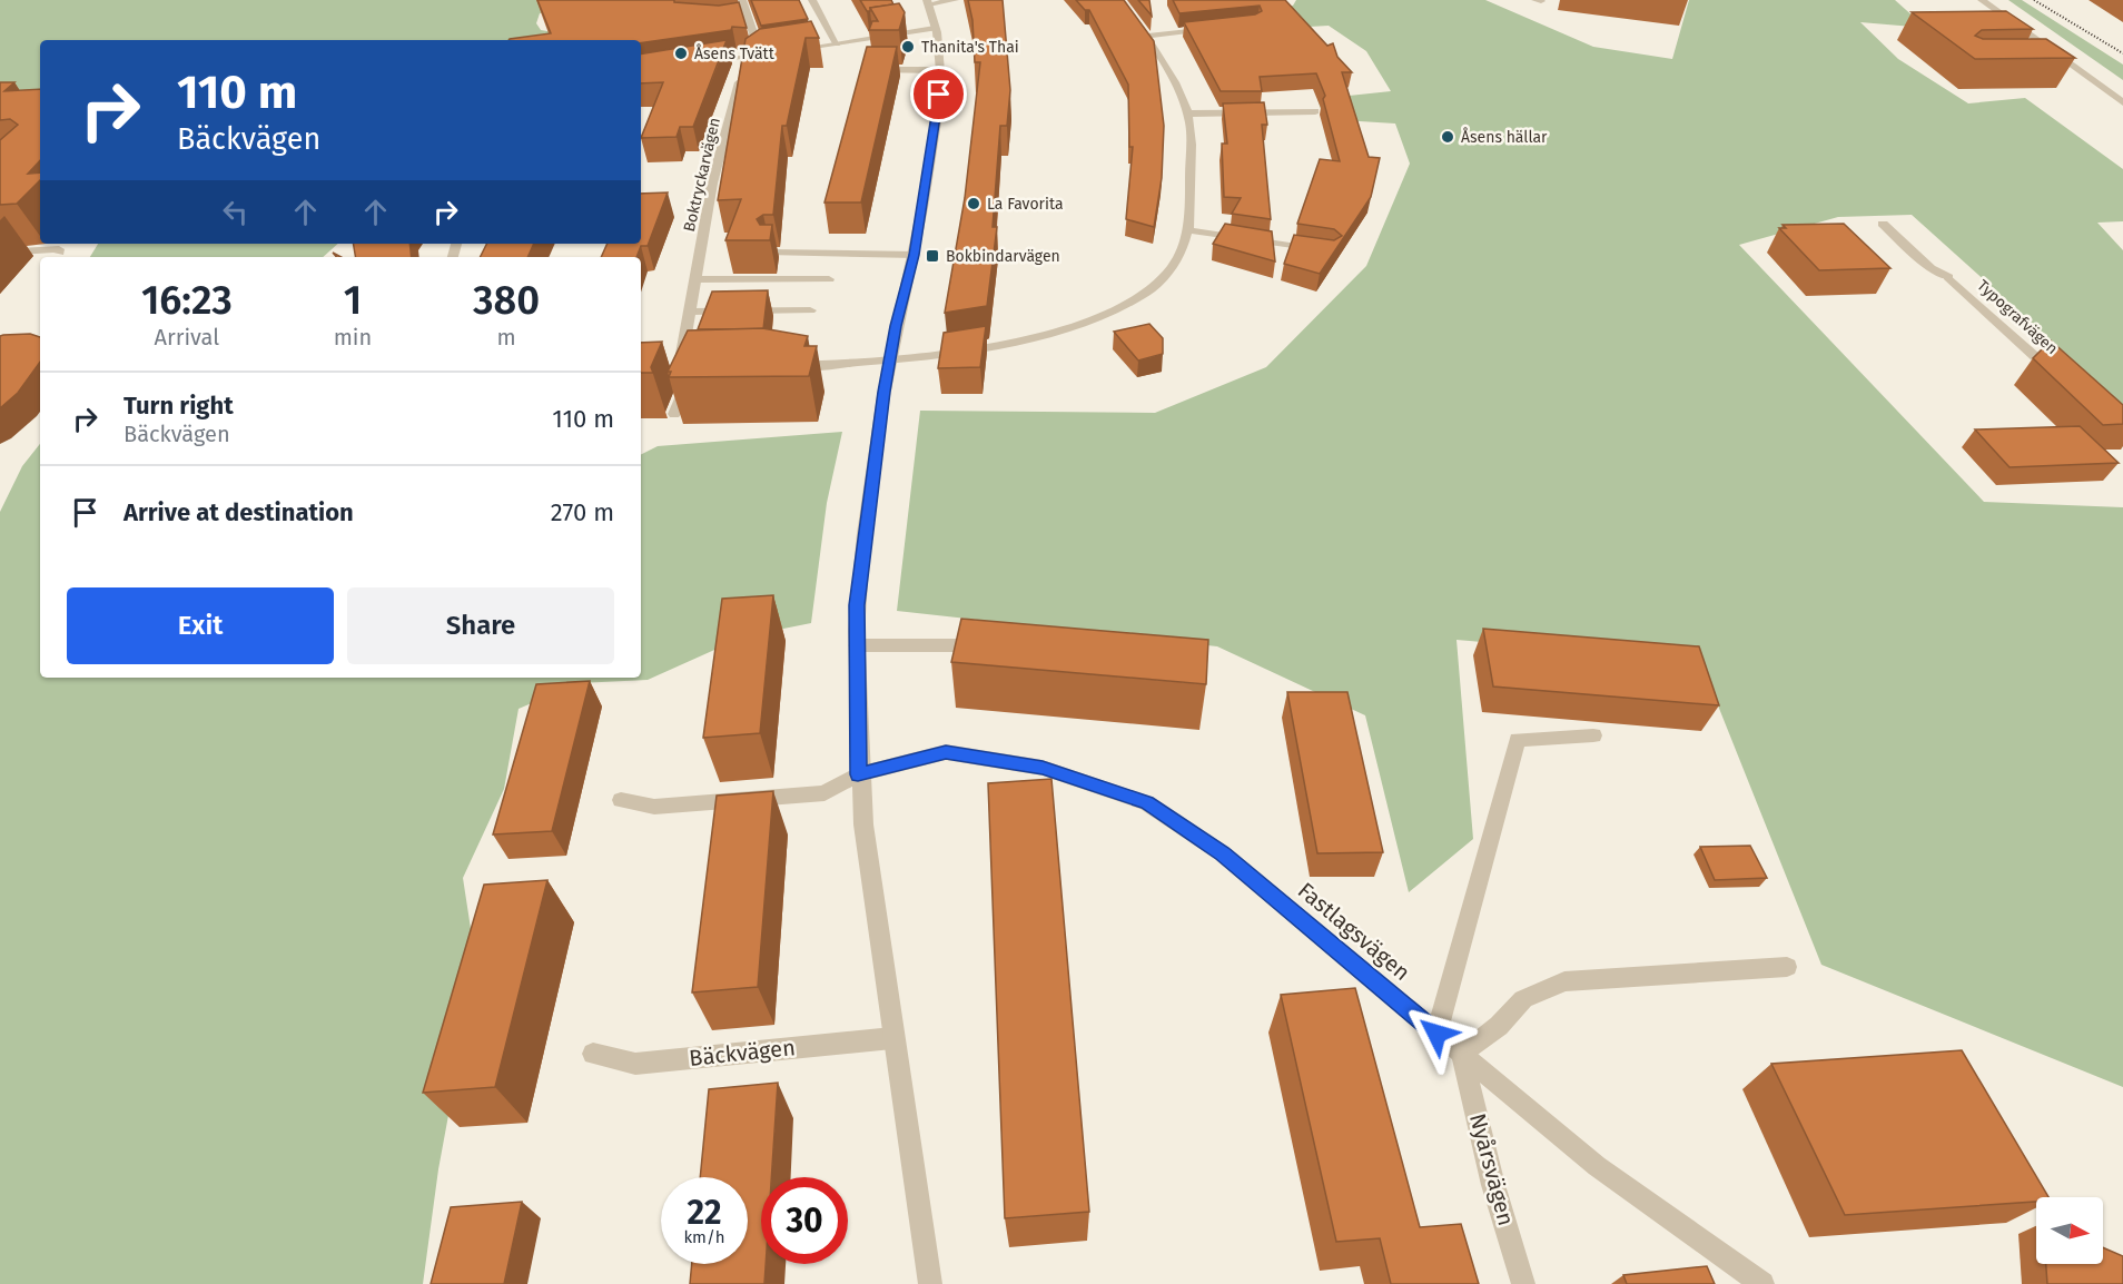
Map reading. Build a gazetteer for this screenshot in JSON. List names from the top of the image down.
{
  "streets": {
    "street": [
      "Boktryckarvägen",
      "Typografvägen",
      "Fastlagsvägen",
      "Bäckvägen",
      "Nyårsvägen"
    ]
  },
  "crossings": [
    ["Fastlagsvägen", "Nyårsvägen"]
  ],
  "places": {
    "other": [
      "Thanita's Thai",
      "Åsens Tvätt",
      "Åsens hällar",
      "La Favorita"
    ],
    "transit": ["Bokbindarvägen"]
  },
  "north": "right",
  "page": {
    "turn": ["110 m", "Bäckvägen"],
    "eta": [
      "16:23",
      "Arrival",
      "1",
      "min",
      "380",
      "m"
    ],
    "list": [
      {
        "name": "Turn right",
        "note": "Bäckvägen",
        "value": "110 m"
      },
      {
        "name": "Arrive at destination",
        "value": "270 m"
      }
    ],
    "buttons": ["Exit", "Share"],
    "speed": "22 km/h",
    "limit": "30"
  }
}
